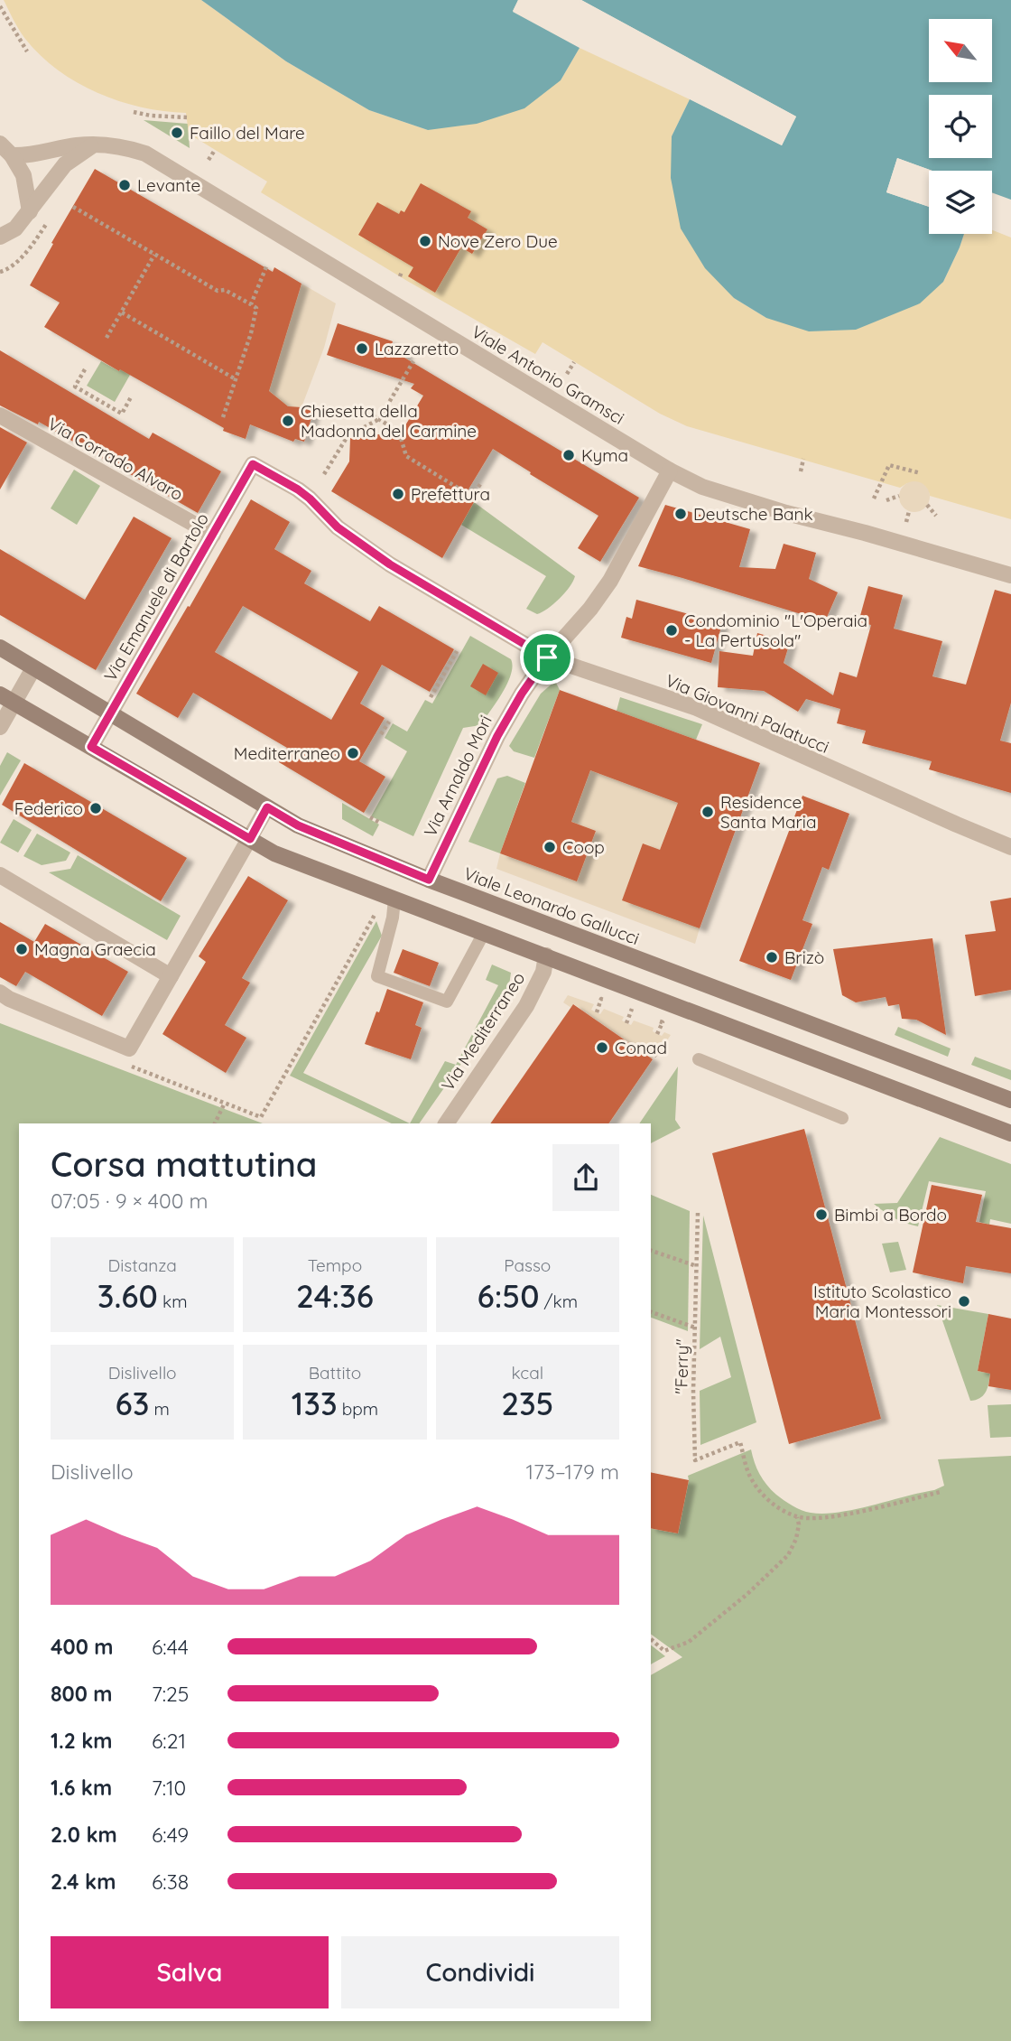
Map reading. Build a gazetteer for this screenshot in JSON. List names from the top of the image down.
{
  "streets": {
    "street": [
      "Viale Antonio Gramsci",
      "Via Corrado Alvaro",
      "Via Emanuele di Bartolo",
      "Via Giovanni Palatucci",
      "Via Arnaldo Mori",
      "Viale Leonardo Gallucci",
      "Via Mediterraneo"
    ],
    "path": ["\"Ferry\""]
  },
  "crossings": [
    ["Viale Antonio Gramsci", "Via Arnaldo Mori"],
    ["Via Corrado Alvaro", "Via Emanuele di Bartolo"],
    ["Via Emanuele di Bartolo", "Via Giovanni Palatucci"],
    ["Via Emanuele di Bartolo", "Viale Leonardo Gallucci"],
    ["Via Giovanni Palatucci", "Via Arnaldo Mori"],
    ["Via Arnaldo Mori", "Viale Leonardo Gallucci"]
  ],
  "places": [
    "Faillo del Mare",
    "Levante",
    "Nove Zero Due",
    "Lazzaretto",
    "Chiesetta della Madonna del Carmine",
    "Kyma",
    "Prefettura",
    "Deutsche Bank",
    "Condominio \"L'Operaia - La Pertusola\"",
    "Mediterraneo",
    "Federico",
    "Residence Santa Maria",
    "Coop",
    "Magna Graecia",
    "Brizò",
    "Conad",
    "Bimbi a Bordo",
    "Istituto Scolastico Maria Montessori"
  ],
  "north": "top left",
  "page": {
    "heading": ["Corsa mattutina", "07:05 · 9 × 400 m"],
    "stats": [
      ["Distanza", "3.60 km"],
      ["Tempo", "24:36"],
      ["Passo", "6:50 /km"],
      ["Dislivello", "63 m"],
      ["Battito", "133 bpm"],
      ["kcal", "235"]
    ],
    "chart": ["Dislivello", "173–179 m"],
    "list": [
      {
        "name": "400 m",
        "note": "6:44"
      },
      {
        "name": "800 m",
        "note": "7:25"
      },
      {
        "name": "1.2 km",
        "note": "6:21"
      },
      {
        "name": "1.6 km",
        "note": "7:10"
      },
      {
        "name": "2.0 km",
        "note": "6:49"
      },
      {
        "name": "2.4 km",
        "note": "6:38"
      }
    ],
    "buttons": ["Salva", "Condividi"]
  }
}
